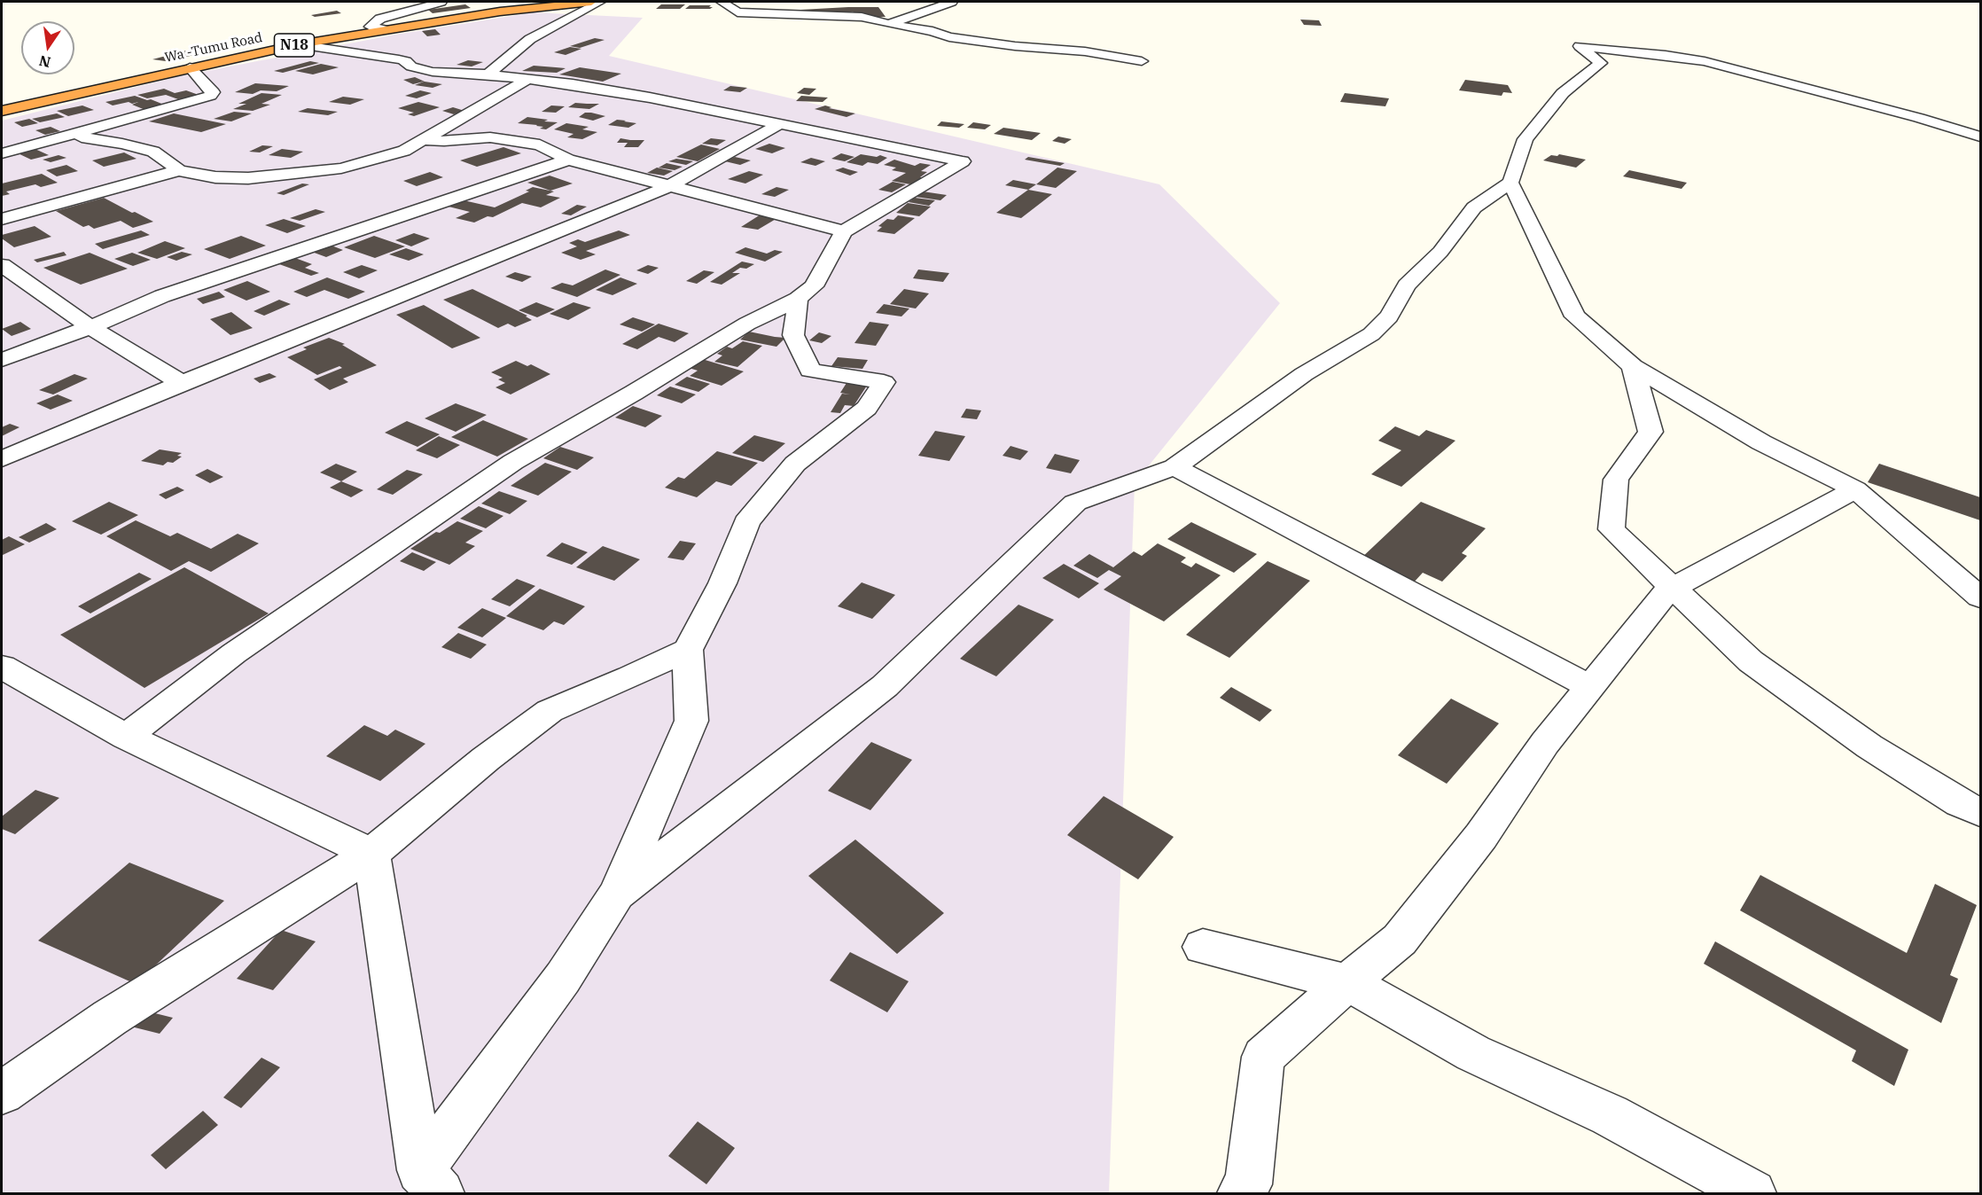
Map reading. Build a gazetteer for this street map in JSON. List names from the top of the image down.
{
  "streets": {
    "highway": ["N18", "Wa -Tumu Road"]
  },
  "north": "bottom"
}
